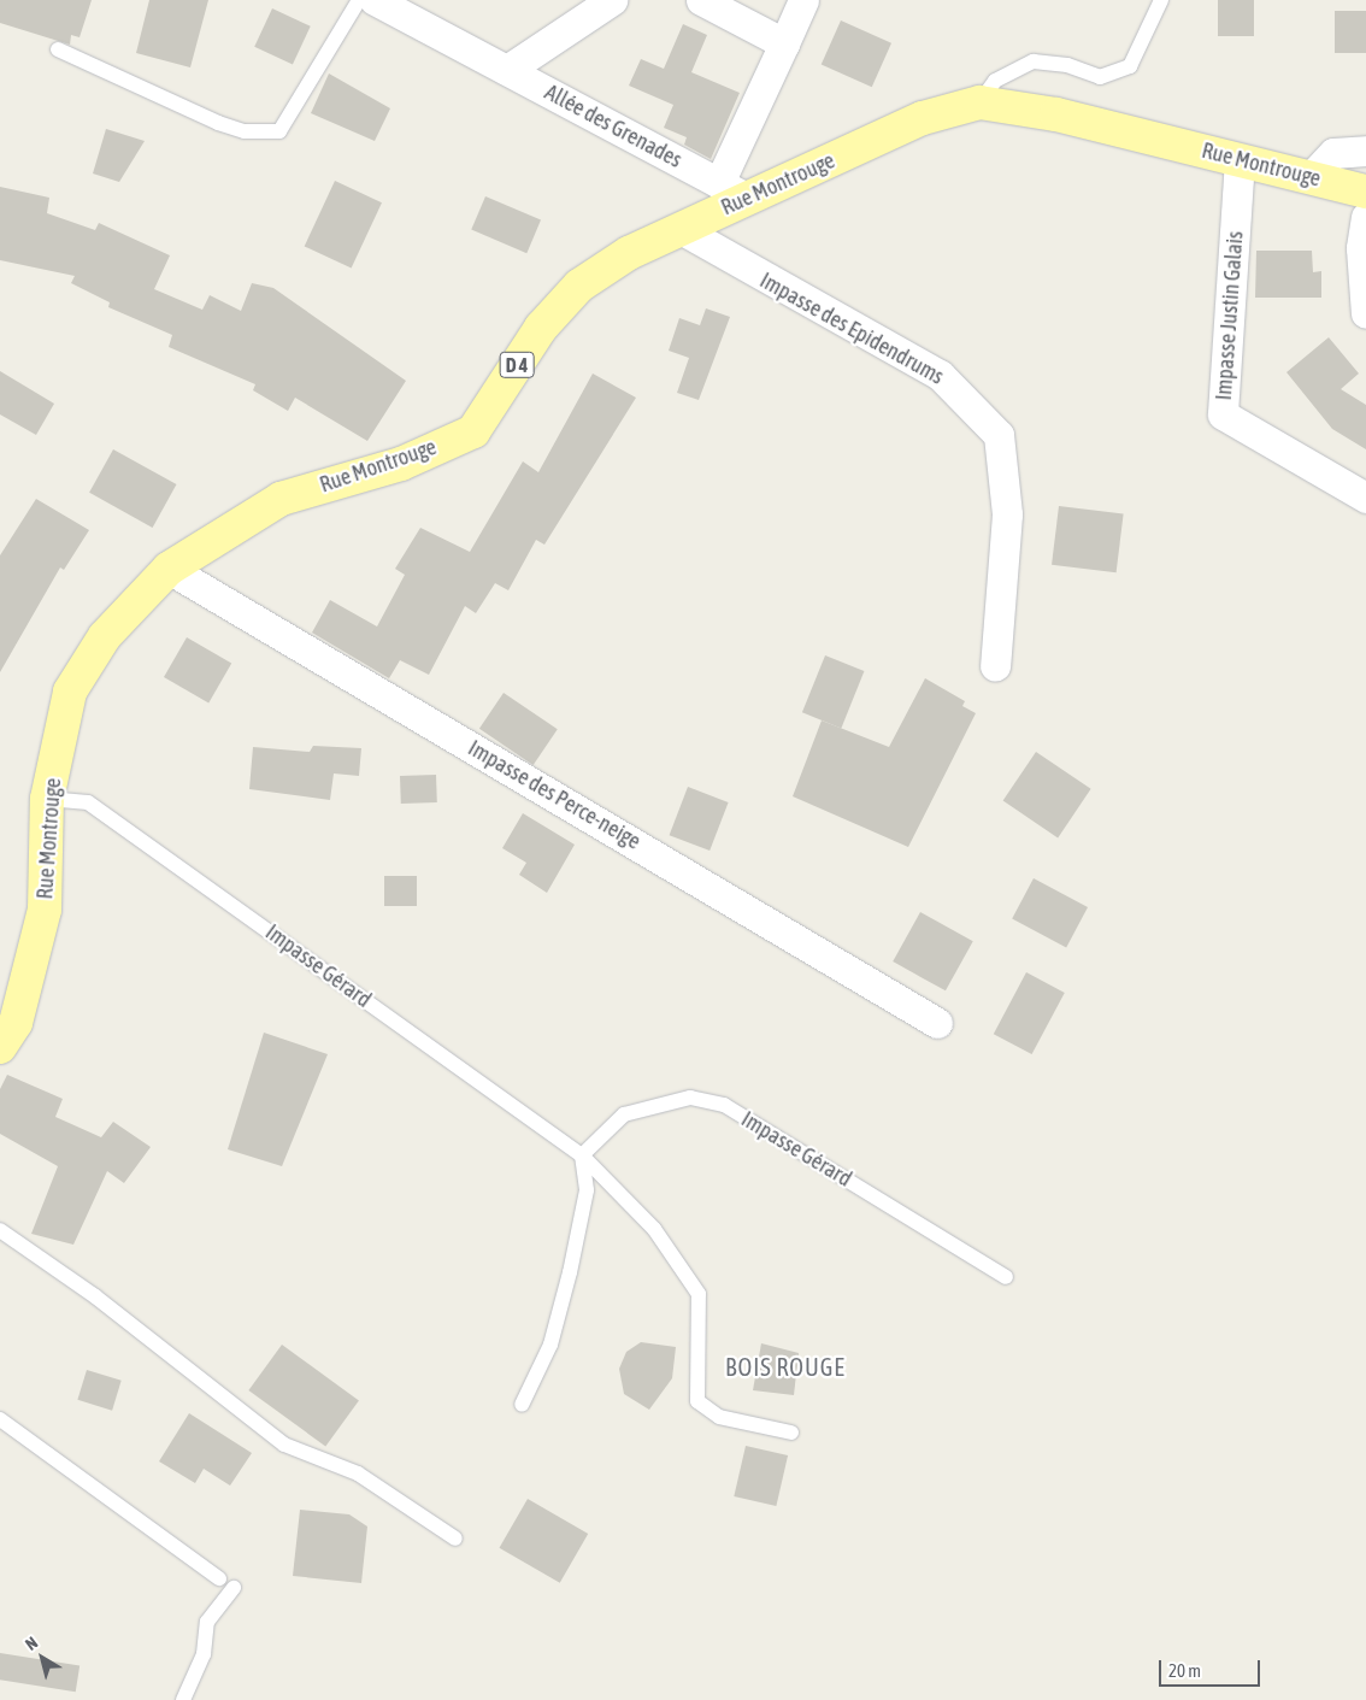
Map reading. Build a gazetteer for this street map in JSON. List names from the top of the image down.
{
  "streets": {
    "main road": ["Rue Montrouge", "D 4"],
    "street": [
      "Allée des Grenades",
      "Impasse Justin Galais",
      "Impasse des Epidendrums",
      "Impasse des Perce-neige"
    ],
    "lane": ["Impasse Gérard"]
  },
  "crossings": [
    ["Allée des Grenades", "Rue Montrouge"],
    ["Rue Montrouge", "Impasse Justin Galais"],
    ["Rue Montrouge", "Impasse des Epidendrums"],
    ["Rue Montrouge", "Impasse des Perce-neige"],
    ["Rue Montrouge", "Impasse Gérard"]
  ],
  "districts": ["BOIS ROUGE"],
  "scale_bar": "20 m",
  "north": "top left"
}
